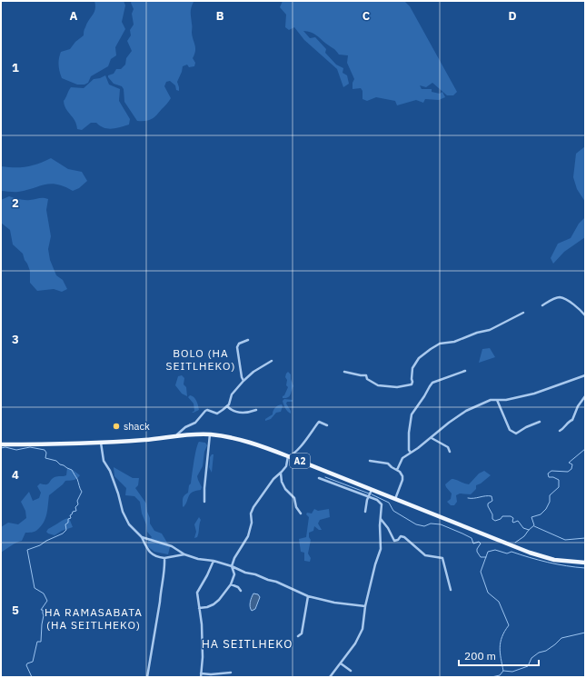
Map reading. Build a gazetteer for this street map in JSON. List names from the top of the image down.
{
  "streets": {
    "main road": ["A2"]
  },
  "districts": ["BOLO (HA SEITLHEKO)", "HA RAMASABATA (HA SEITLHEKO)", "HA SEITLHEKO"],
  "places": ["shack"],
  "scale_bar": "200 m",
  "grid": {
    "columns": [
      "A",
      "B",
      "C",
      "D"
    ],
    "rows": [
      "1",
      "2",
      "3",
      "4",
      "5"
    ]
  }
}
